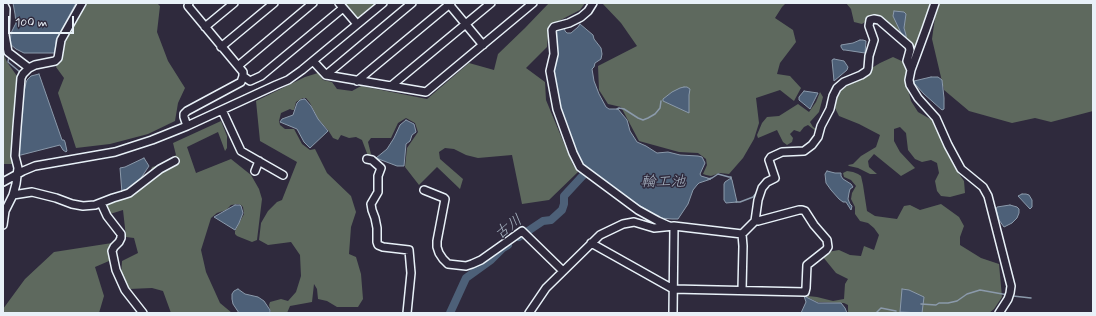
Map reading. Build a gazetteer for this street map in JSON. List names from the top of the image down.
{
  "water": ["輪工池", "古川"],
  "scale_bar": "100 m"
}
